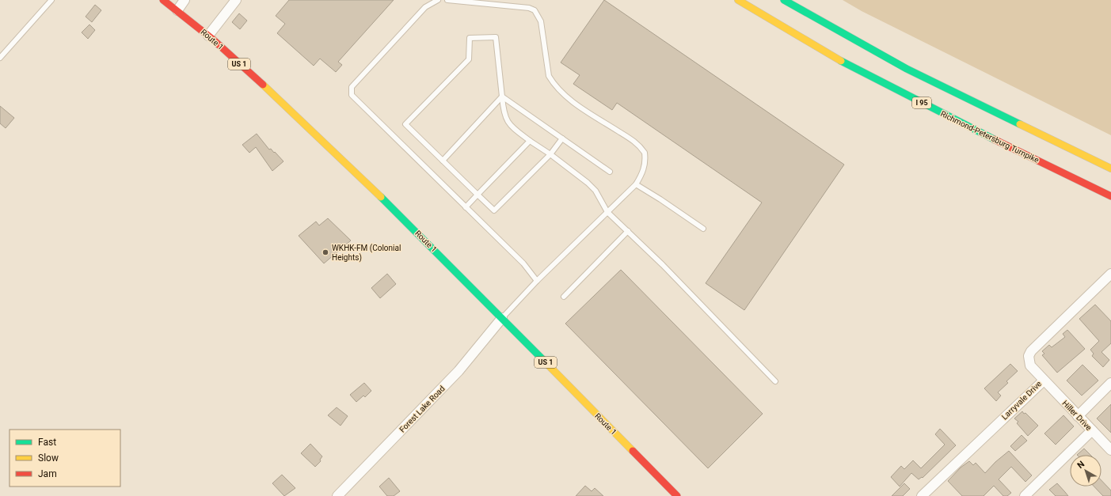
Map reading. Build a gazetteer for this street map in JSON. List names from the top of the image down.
{
  "streets": {
    "main road": [
      "Route 1",
      "US 1",
      "I 95",
      "Richmond-Petersburg Turnpike"
    ],
    "street": ["Larryvale Drive", "Forest Lake Road", "Hiller Drive"]
  },
  "crossings": [
    ["Route 1", "Forest Lake Road"],
    ["Larryvale Drive", "Hiller Drive"]
  ],
  "places": ["WKHK-FM (Colonial Heights)"],
  "legend": ["Fast", "Slow", "Jam"],
  "north": "top left"
}
